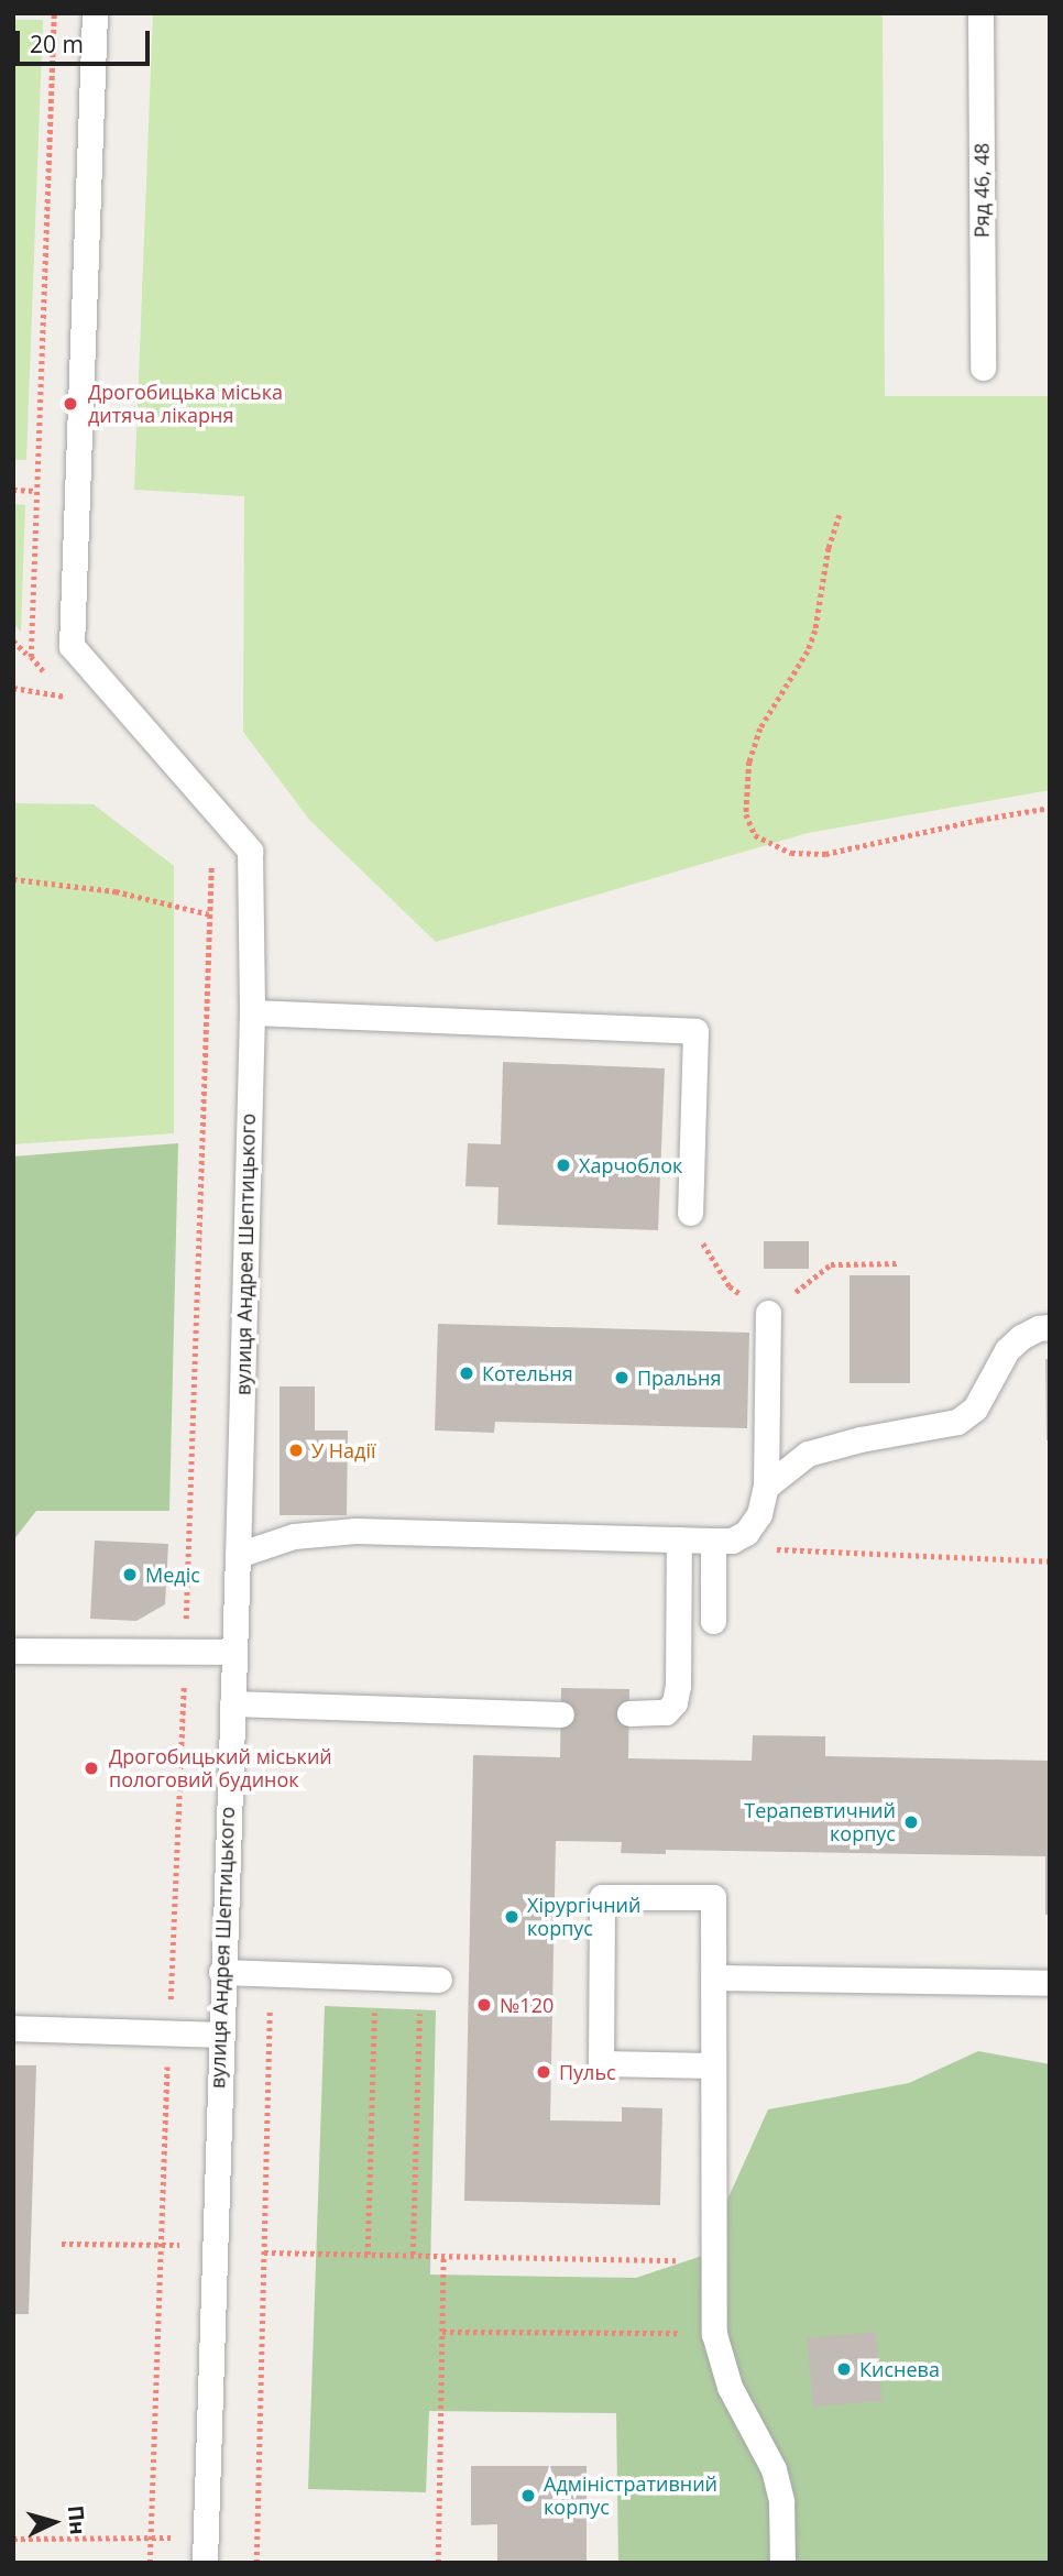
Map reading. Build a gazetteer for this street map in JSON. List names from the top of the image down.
{
  "streets": {
    "lane": ["Ряд 46, 48", "вулиця Андрея Шептицького"]
  },
  "places": [
    "Дрогобицька міська дитяча лікарня",
    "Харчоблок",
    "Котельня",
    "Пральня",
    "У Надії",
    "Медіс",
    "Дрогобицький міський пологовий будинок",
    "Терапевтичний корпус",
    "Хірургічний корпус",
    "№120",
    "Пульс",
    "Киснева",
    "Адміністративний корпус"
  ],
  "scale_bar": "20 m",
  "north": "right"
}
